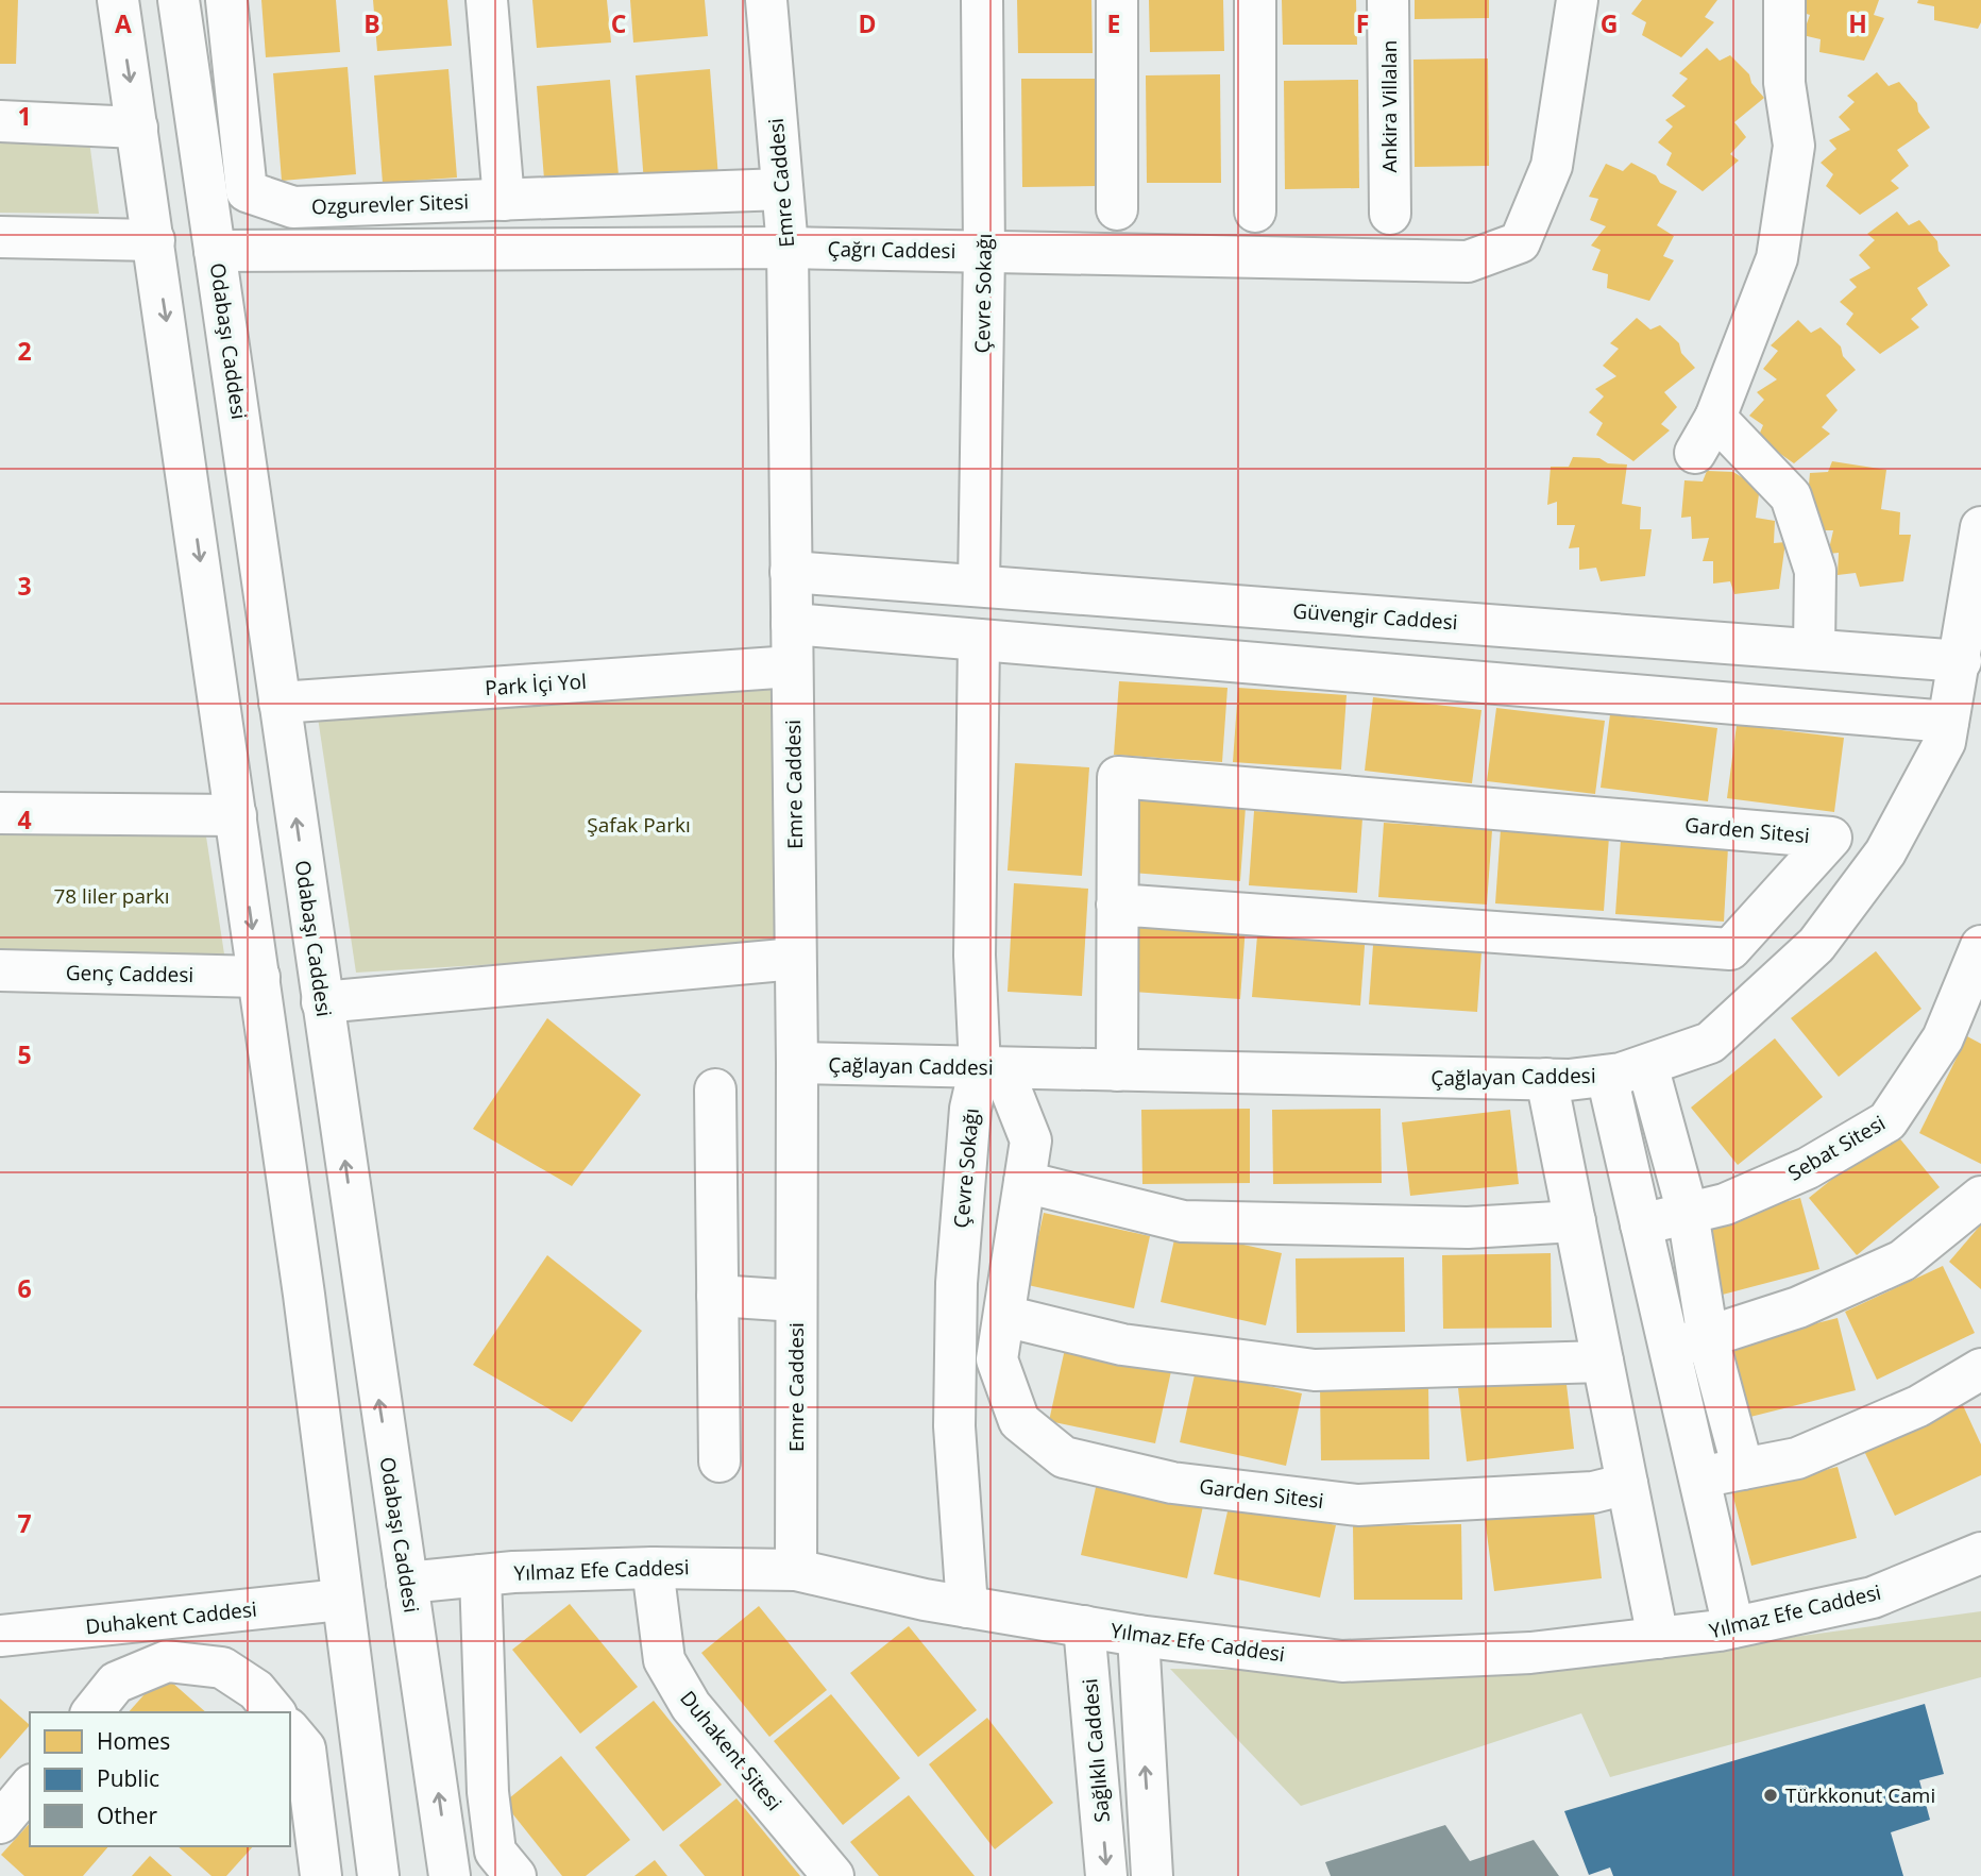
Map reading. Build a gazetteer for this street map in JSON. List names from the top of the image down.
{
  "streets": {
    "street": [
      "Ankira Villalan",
      "Emre Caddesi",
      "Ozgurevler Sitesi",
      "Çağrı Caddesi",
      "Çevre Sokağı",
      "Odabaşı Caddesi",
      "Güvengir Caddesi",
      "Park İçi Yol",
      "Garden Sitesi",
      "Genç Caddesi",
      "Çağlayan Caddesi",
      "Sebat Sitesi",
      "Yılmaz Efe Caddesi",
      "Duhakent Caddesi",
      "Duhakent Sitesi",
      "Sağlıklı Caddesi"
    ]
  },
  "crossings": [
    ["Emre Caddesi", "Ozgurevler Sitesi"],
    ["Emre Caddesi", "Çağrı Caddesi"],
    ["Emre Caddesi", "Güvengir Caddesi"],
    ["Emre Caddesi", "Park İçi Yol"],
    ["Emre Caddesi", "Çağlayan Caddesi"],
    ["Emre Caddesi", "Yılmaz Efe Caddesi"],
    ["Çağrı Caddesi", "Çevre Sokağı"],
    ["Çağrı Caddesi", "Odabaşı Caddesi"],
    ["Çevre Sokağı", "Güvengir Caddesi"],
    ["Çevre Sokağı", "Garden Sitesi"],
    ["Çevre Sokağı", "Çağlayan Caddesi"],
    ["Çevre Sokağı", "Yılmaz Efe Caddesi"],
    ["Odabaşı Caddesi", "Park İçi Yol"],
    ["Odabaşı Caddesi", "Yılmaz Efe Caddesi"],
    ["Güvengir Caddesi", "Çağlayan Caddesi"],
    ["Garden Sitesi", "Çağlayan Caddesi"],
    ["Yılmaz Efe Caddesi", "Duhakent Sitesi"],
    ["Yılmaz Efe Caddesi", "Sağlıklı Caddesi"]
  ],
  "parks": ["Şafak Parkı", "78 liler parkı"],
  "places": ["Türkkonut Cami"],
  "legend": ["Homes", "Public", "Other"],
  "grid": {
    "columns": [
      "A",
      "B",
      "C",
      "D",
      "E",
      "F",
      "G",
      "H"
    ],
    "rows": [
      "1",
      "2",
      "3",
      "4",
      "5",
      "6",
      "7"
    ]
  }
}
